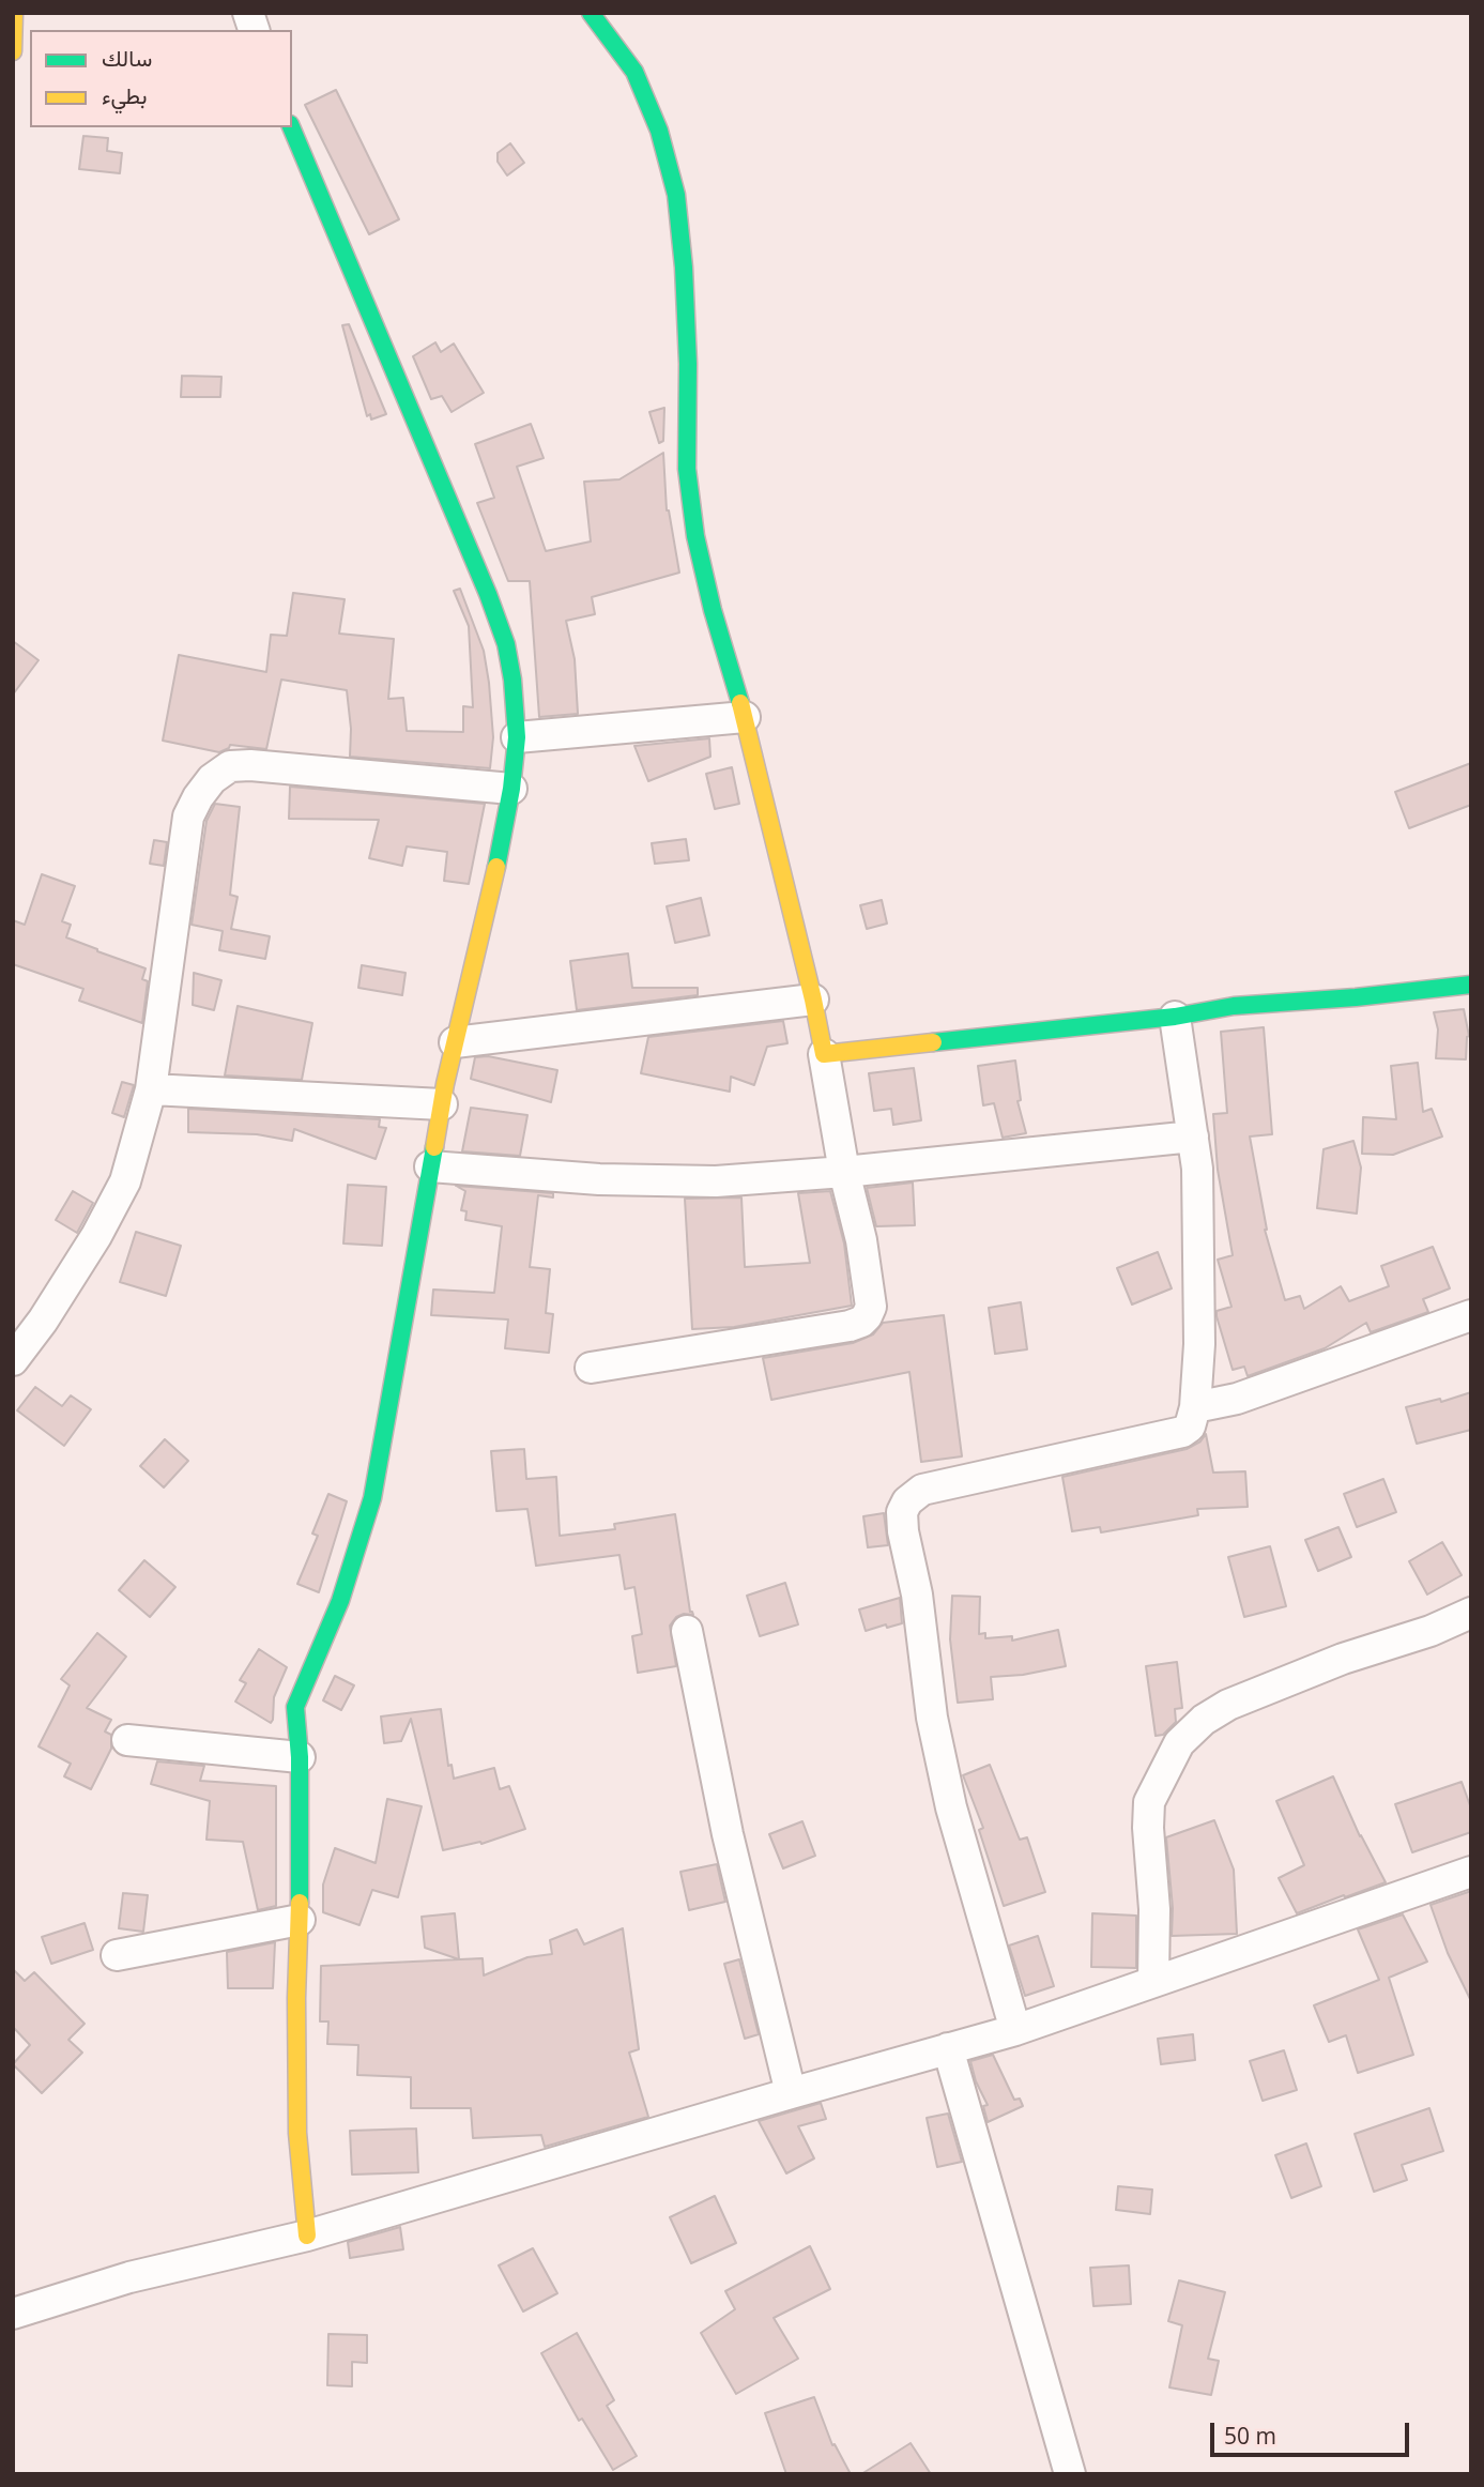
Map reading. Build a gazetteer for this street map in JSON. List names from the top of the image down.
{
  "legend": ["سالك", "بطيء"],
  "scale_bar": "50 m"
}
